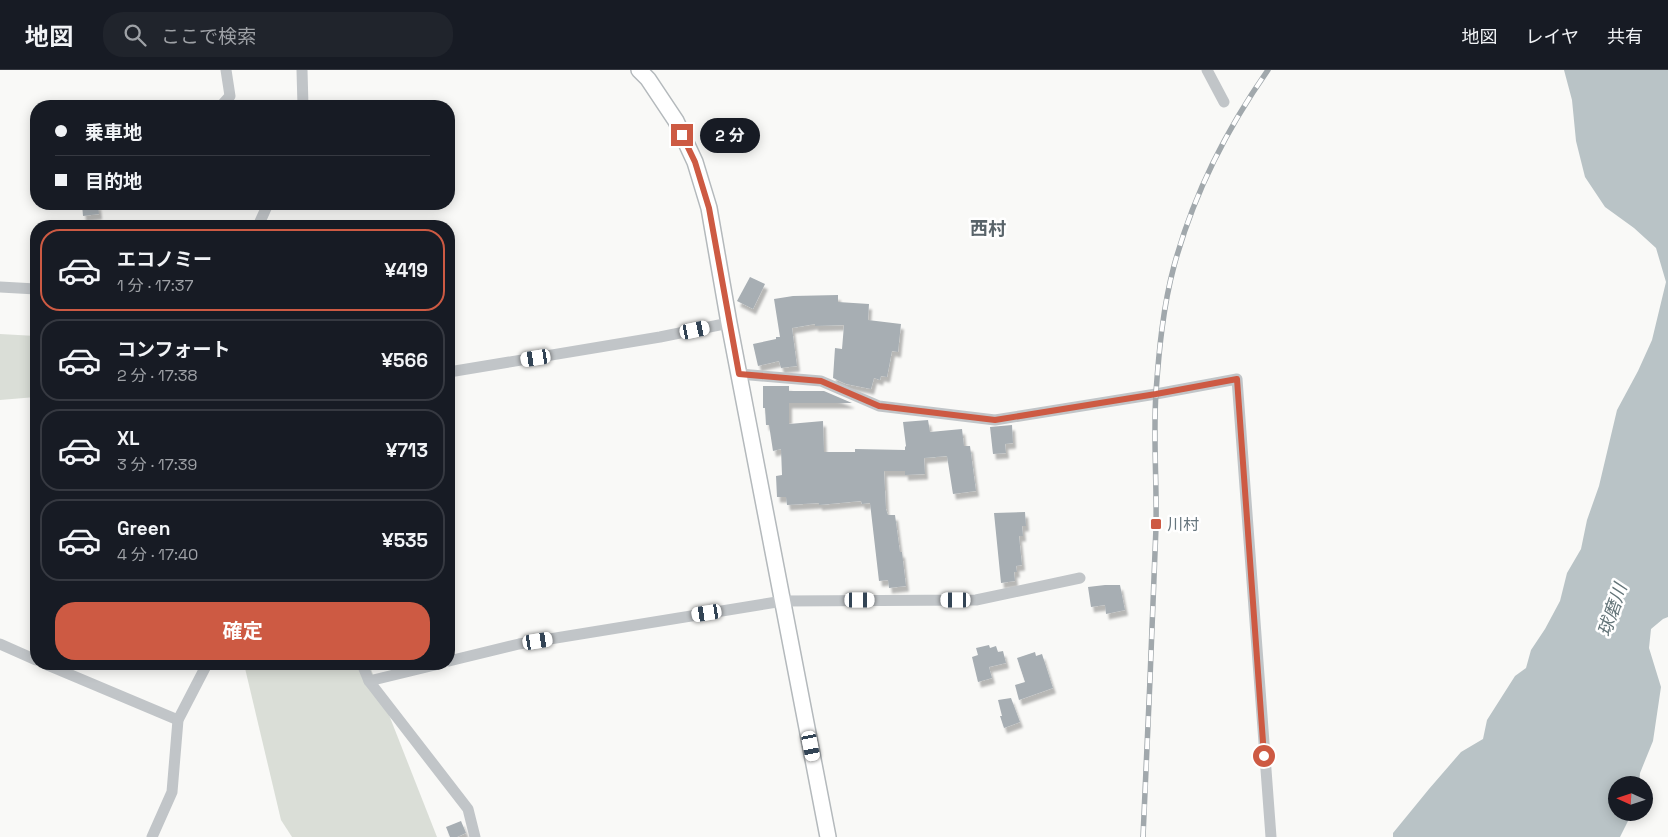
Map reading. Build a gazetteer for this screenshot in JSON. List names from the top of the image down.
{
  "districts": ["西村"],
  "water": ["球磨川"],
  "places": {
    "transit": ["川村"]
  },
  "north": "left",
  "page": {
    "header": "地図",
    "search": "ここで検索",
    "nav": ["地図", "レイヤ", "共有"],
    "banner": ["乗車地", "目的地"],
    "bubble": "2 分",
    "list": [
      {
        "name": "エコノミー",
        "note": "1 分 · 17:37",
        "value": "¥419"
      },
      {
        "name": "コンフォート",
        "note": "2 分 · 17:38",
        "value": "¥566"
      },
      {
        "name": "XL",
        "note": "3 分 · 17:39",
        "value": "¥713"
      },
      {
        "name": "Green",
        "note": "4 分 · 17:40",
        "value": "¥535"
      }
    ],
    "buttons": "確定"
  }
}
